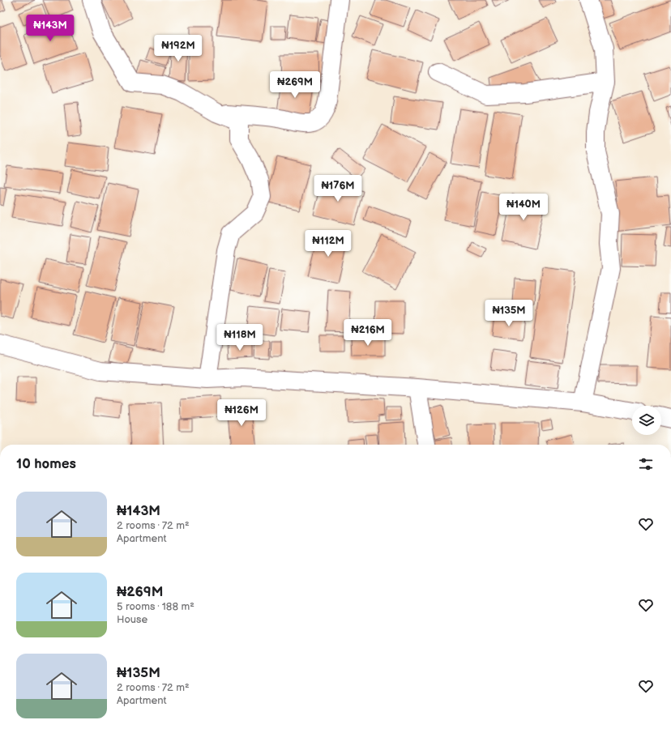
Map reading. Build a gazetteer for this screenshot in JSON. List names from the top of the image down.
{
  "page": {
    "price": [
      "₦143M",
      "₦192M",
      "₦269M",
      "₦176M",
      "₦140M",
      "₦112M",
      "₦135M",
      "₦216M",
      "₦118M",
      "₦126M"
    ],
    "heading": "10 homes",
    "list": [
      {
        "name": "₦143M",
        "note": "2 rooms · 72 m² · Apartment"
      },
      {
        "name": "₦269M",
        "note": "5 rooms · 188 m² · House"
      },
      {
        "name": "₦135M",
        "note": "2 rooms · 72 m² · Apartment"
      }
    ]
  }
}
